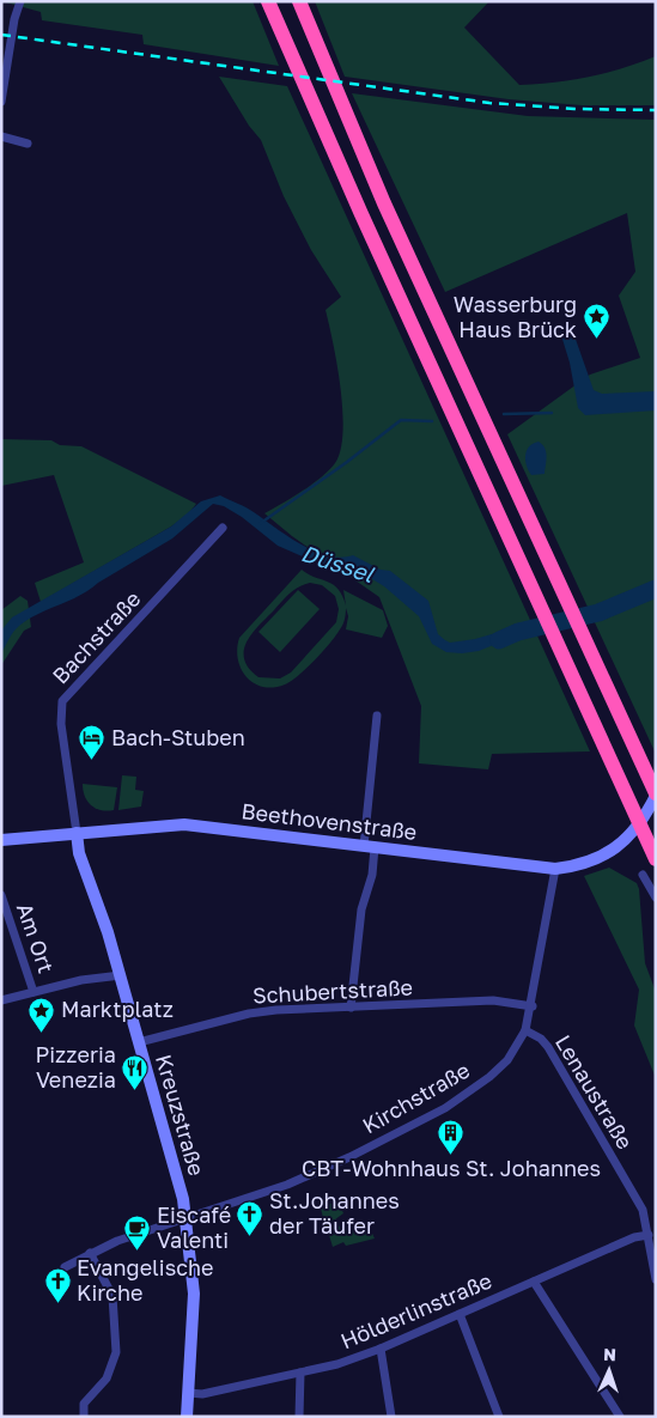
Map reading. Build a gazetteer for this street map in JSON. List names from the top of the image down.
{
  "streets": {
    "main road": ["Beethovenstraße", "Kreuzstraße"],
    "street": [
      "Bachstraße",
      "Am Ort",
      "Schubertstraße",
      "Lenaustraße",
      "Kirchstraße",
      "Hölderlinstraße"
    ]
  },
  "crossings": [
    ["Bachstraße", "Beethovenstraße"],
    ["Bachstraße", "Kreuzstraße"],
    ["Beethovenstraße", "Kirchstraße"],
    ["Beethovenstraße", "Kreuzstraße"],
    ["Schubertstraße", "Kirchstraße"],
    ["Schubertstraße", "Kreuzstraße"],
    ["Lenaustraße", "Kirchstraße"],
    ["Lenaustraße", "Hölderlinstraße"],
    ["Kirchstraße", "Kreuzstraße"],
    ["Kreuzstraße", "Hölderlinstraße"]
  ],
  "water": ["Düssel"],
  "places": {
    "place": ["Wasserburg Haus Brück", "Marktplatz"],
    "hotel": ["Bach-Stuben"],
    "restaurant": ["Pizzeria Venezia"],
    "building": ["CBT-Wohnhaus St. Johannes"],
    "church": ["St.Johannes der Täufer", "Evangelische Kirche"],
    "cafe": ["Eiscafé Valenti"]
  },
  "north": "top"
}
